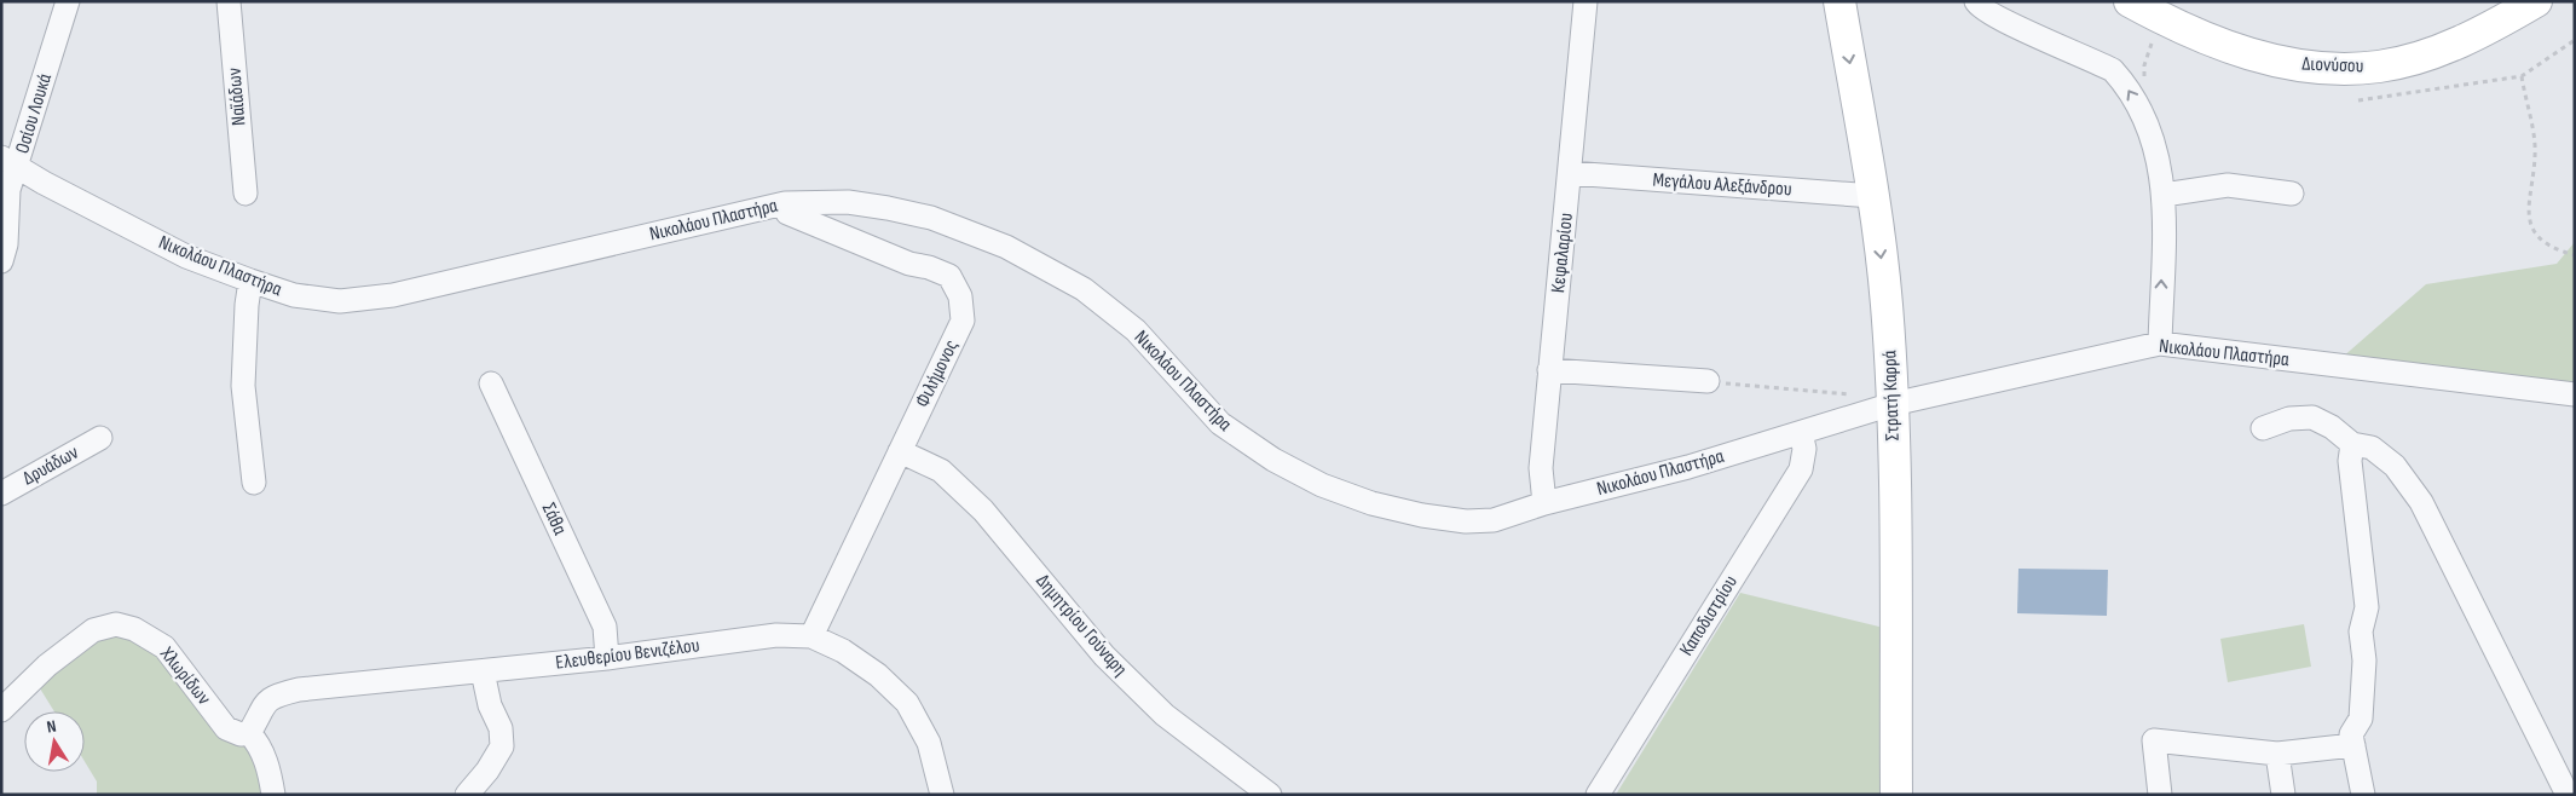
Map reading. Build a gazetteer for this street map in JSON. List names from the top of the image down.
{
  "streets": {
    "street": [
      "Διονύσου",
      "Ναϊάδων",
      "Οσίου Λουκά",
      "Μεγάλου Αλεξάνδρου",
      "Νικολάου Πλαστήρα",
      "Κεφαλαρίου",
      "Φιλήμονος",
      "Στρατή Καρρά",
      "Δρυάδων",
      "Σάθα",
      "Καποδιστρίου",
      "Δημητρίου Γούναρη",
      "Ελευθερίου Βενιζέλου",
      "Χλωρίδων"
    ]
  },
  "crossings": [
    ["Οσίου Λουκά", "Νικολάου Πλαστήρα"],
    ["Μεγάλου Αλεξάνδρου", "Κεφαλαρίου"],
    ["Μεγάλου Αλεξάνδρου", "Στρατή Καρρά"],
    ["Νικολάου Πλαστήρα", "Κεφαλαρίου"],
    ["Νικολάου Πλαστήρα", "Φιλήμονος"],
    ["Νικολάου Πλαστήρα", "Στρατή Καρρά"],
    ["Νικολάου Πλαστήρα", "Καποδιστρίου"],
    ["Φιλήμονος", "Δημητρίου Γούναρη"],
    ["Φιλήμονος", "Ελευθερίου Βενιζέλου"],
    ["Σάθα", "Ελευθερίου Βενιζέλου"],
    ["Ελευθερίου Βενιζέλου", "Χλωρίδων"]
  ],
  "north": "top"
}
